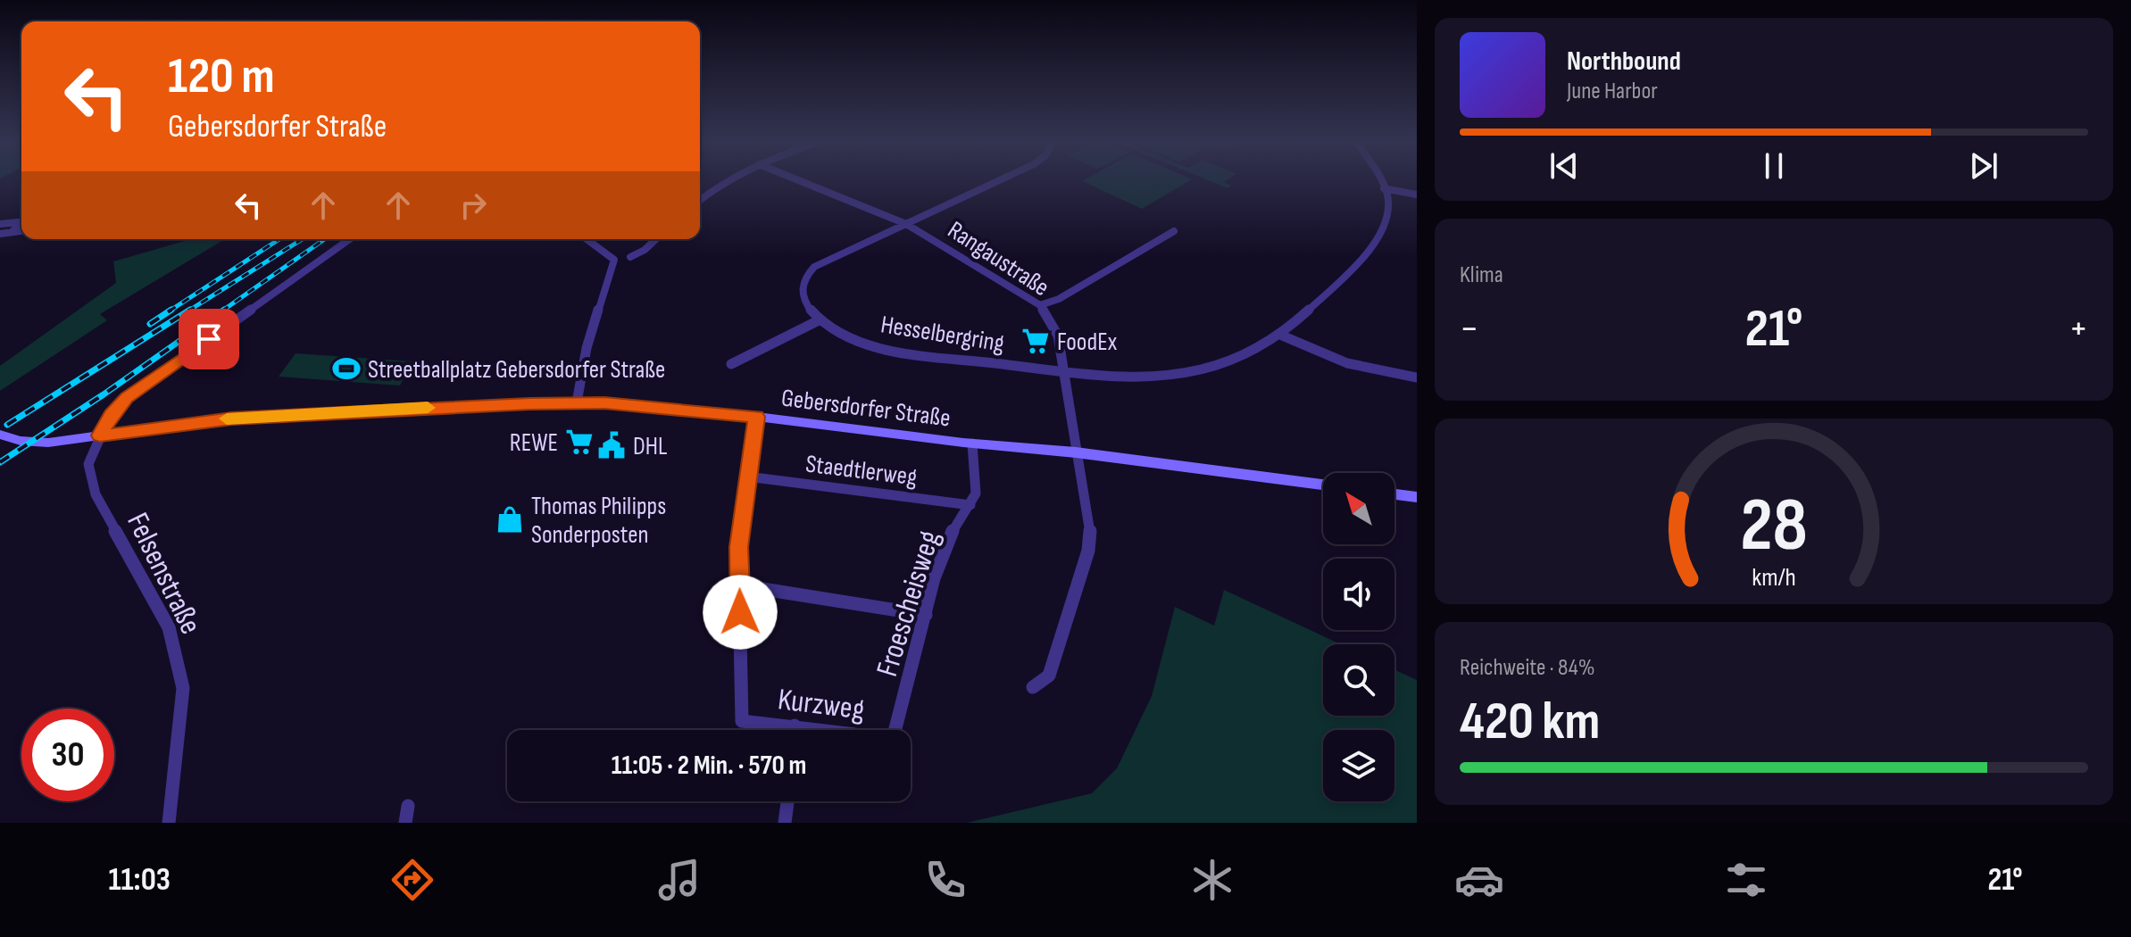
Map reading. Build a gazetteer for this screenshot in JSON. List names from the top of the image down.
{
  "streets": {
    "main road": ["Gebersdorfer Straße"],
    "street": [
      "Rangaustraße",
      "Hesselbergring",
      "Staedtlerweg",
      "Felsenstraße",
      "Froescheisweg",
      "Kurzweg"
    ]
  },
  "crossings": [
    ["Rangaustraße", "Hesselbergring"],
    ["Rangaustraße", "Gebersdorfer Straße"],
    ["Gebersdorfer Straße", "Felsenstraße"],
    ["Gebersdorfer Straße", "Froescheisweg"],
    ["Staedtlerweg", "Froescheisweg"]
  ],
  "places": {
    "supermarket": ["FoodEx", "REWE"],
    "sports": ["Streetballplatz Gebersdorfer Straße"],
    "public building": ["DHL"],
    "shop": ["Thomas Philipps Sonderposten"]
  },
  "north": "top left",
  "page": {
    "turn": ["120 m", "Gebersdorfer Straße"],
    "song": ["Northbound", "June Harbor"],
    "tile": [
      "Klima",
      ["Reichweite · 84%", "420 km"]
    ],
    "heat": ["−", "21°", "+"],
    "limit": "30",
    "trip": "11:05 · 2 Min. · 570 m",
    "tabs": ["11:03", "21°"],
    "gauge": ["28", "km/h"]
  }
}
